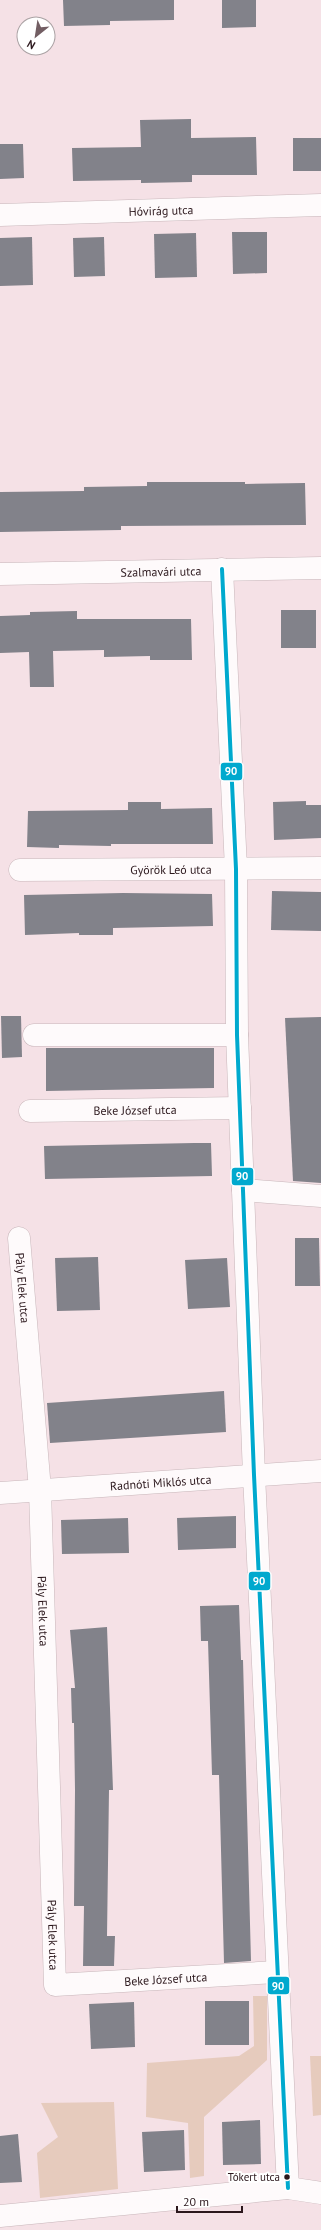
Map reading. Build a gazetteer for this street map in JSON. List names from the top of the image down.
{
  "streets": {
    "street": [
      "Hóvirág utca",
      "Szalmavári utca",
      "Györök Leó utca",
      "Beke József utca",
      "Pály Elek utca",
      "Radnóti Miklós utca"
    ]
  },
  "crossings": [
    ["Beke József utca", "Pály Elek utca"],
    ["Pály Elek utca", "Radnóti Miklós utca"]
  ],
  "places": ["Tókert utca"],
  "lines": ["transit line 90"],
  "scale_bar": "20 m",
  "north": "bottom left"
}
